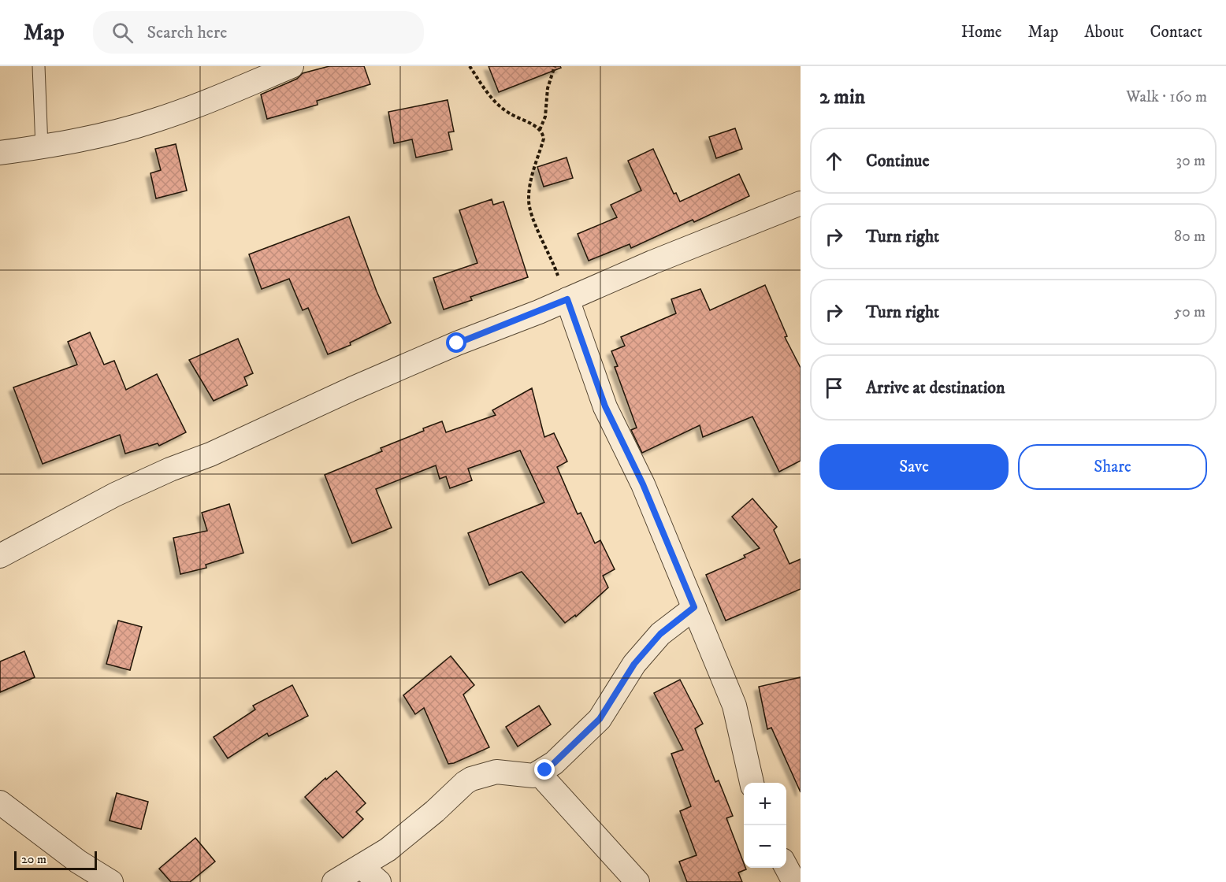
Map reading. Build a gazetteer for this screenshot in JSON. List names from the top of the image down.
{
  "scale_bar": "20 m",
  "page": {
    "header": "Map",
    "search": "Search here",
    "nav": [
      "Home",
      "Map",
      "About",
      "Contact"
    ],
    "heading": ["2 min", "Walk · 160 m"],
    "list": [
      ["Continue", "30 m"],
      ["Turn right", "80 m"],
      ["Turn right", "50 m"],
      "Arrive at destination"
    ],
    "buttons": ["Save", "Share"],
    "map_buttons": ["+", "−"],
    "scale": "20 m"
  }
}
